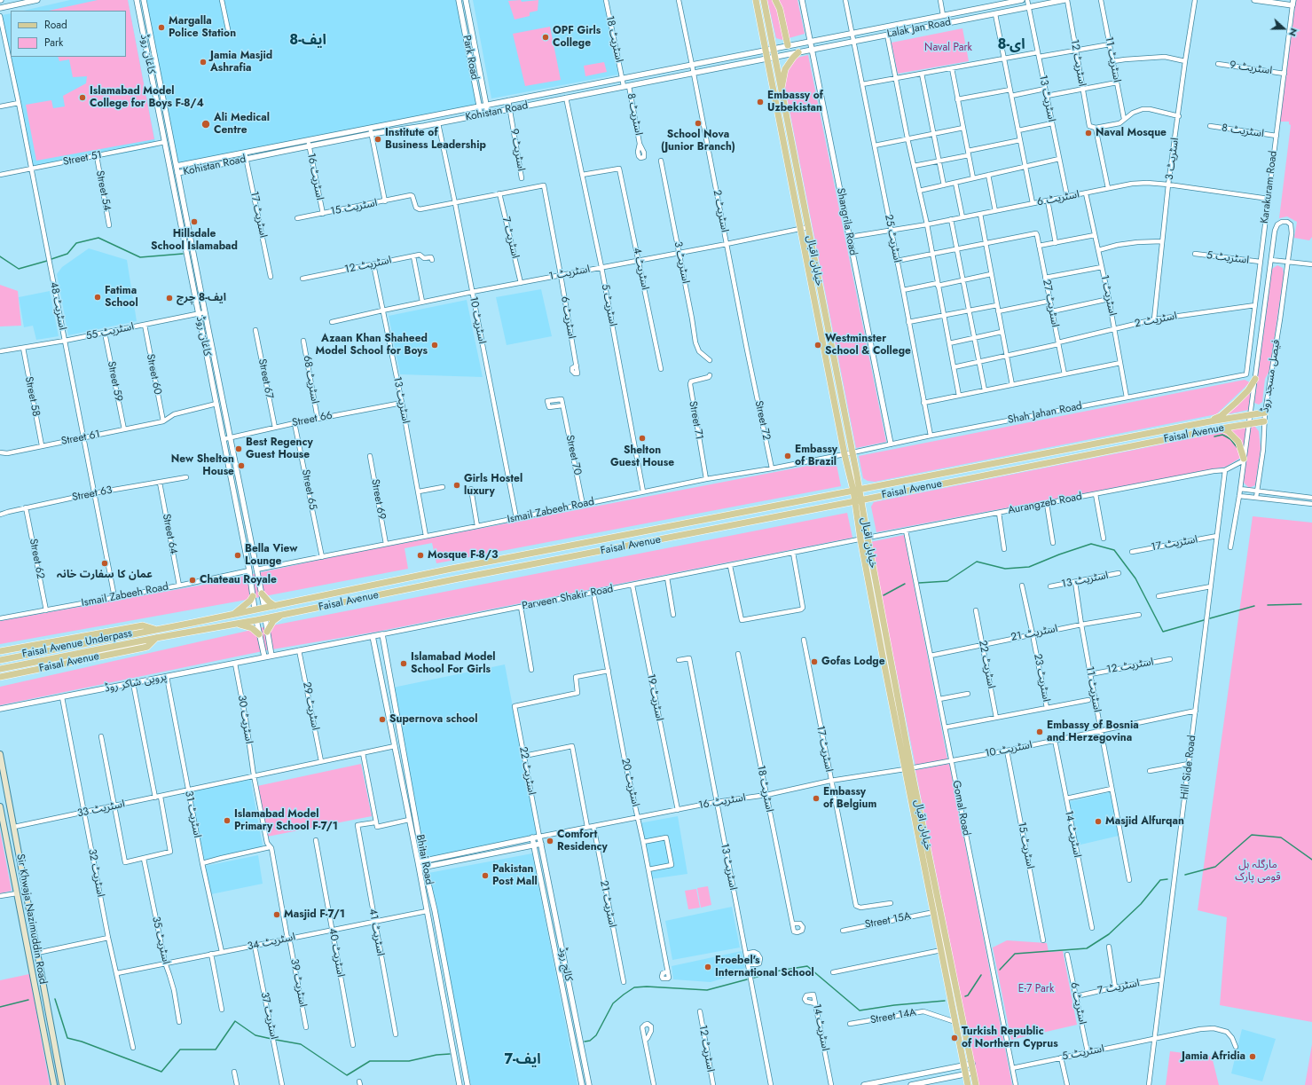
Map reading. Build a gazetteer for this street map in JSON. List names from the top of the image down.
{
  "streets": {
    "main road": [
      "خیابان اقبال",
      "Faisal Avenue",
      "Faisal Avenue Underpass",
      "Sir Khwaja Nazimuddin Road"
    ],
    "street": [
      "Lalak Jan Road",
      "اسٹریٹ 18",
      "کاغان روڈ",
      "Park Road",
      "اسٹریٹ 11",
      "اسٹریٹ 12",
      "اسٹریٹ 9",
      "اسٹریٹ 13",
      "Kohistan Road",
      "اسٹریٹ 8",
      "Street 51",
      "اسٹریٹ 3",
      "اسٹریٹ 16",
      "Karakuram Road",
      "Street 54",
      "اسٹریٹ 6",
      "اسٹریٹ 15",
      "اسٹریٹ 2",
      "اسٹریٹ 17",
      "Shangrila Road",
      "اسٹریٹ 7",
      "اسٹریٹ 25",
      "اسٹریٹ 5",
      "اسٹریٹ 4",
      "اسٹریٹ 1",
      "اسٹریٹ 27",
      "اسٹریٹ 48",
      "اسٹریٹ 10",
      "اسٹریٹ 55",
      "Street 60",
      "فیصل مسجد روڈ",
      "Street 67",
      "اسٹریٹ 68",
      "Street 59",
      "Street 58",
      "Shah Jahan Road",
      "Street 66",
      "Street 71",
      "Street 72",
      "Street 61",
      "Street 70",
      "Street 65",
      "Street 63",
      "Street 69",
      "Aurangzeb Road",
      "Ismail Zabeeh Road",
      "Street 64",
      "Street 62",
      "Parveen Shakir Road",
      "اسٹریٹ 21",
      "اسٹریٹ 22",
      "اسٹریٹ 23",
      "پروین شاکر روڈ",
      "اسٹریٹ 19",
      "اسٹریٹ 29",
      "اسٹریٹ 30",
      "Hill Side Road",
      "اسٹریٹ 20",
      "Gomal Road",
      "اسٹریٹ 33",
      "اسٹریٹ 31",
      "اسٹریٹ 14",
      "Bhitai Road",
      "اسٹریٹ 32",
      "Street 15A",
      "اسٹریٹ 41",
      "اسٹریٹ 35",
      "اسٹریٹ 34",
      "اسٹریٹ 40",
      "کالج روڈ",
      "اسٹریٹ 39",
      "اسٹریٹ 37",
      "Street 14A"
    ]
  },
  "crossings": [
    ["Lalak Jan Road", "اسٹریٹ 13"],
    ["Lalak Jan Road", "Kohistan Road"],
    ["Lalak Jan Road", "Shangrila Road"],
    ["Lalak Jan Road", "اسٹریٹ 25"],
    ["Lalak Jan Road", "خیابان اقبال"],
    ["اسٹریٹ 18", "Kohistan Road"],
    ["اسٹریٹ 18", "اسٹریٹ 8"],
    ["اسٹریٹ 18", "اسٹریٹ 16"],
    ["کاغان روڈ", "Kohistan Road"],
    ["کاغان روڈ", "Street 51"],
    ["کاغان روڈ", "اسٹریٹ 55"],
    ["کاغان روڈ", "Street 66"],
    ["کاغان روڈ", "Faisal Avenue"],
    ["کاغان روڈ", "Ismail Zabeeh Road"],
    ["Park Road", "Kohistan Road"],
    ["اسٹریٹ 11", "اسٹریٹ 12"],
    ["اسٹریٹ 11", "اسٹریٹ 13"],
    ["اسٹریٹ 11", "اسٹریٹ 10"],
    ["اسٹریٹ 11", "اسٹریٹ 21"],
    ["اسٹریٹ 12", "اسٹریٹ 13"],
    ["اسٹریٹ 9", "Kohistan Road"],
    ["اسٹریٹ 9", "Karakuram Road"],
    ["اسٹریٹ 13", "اسٹریٹ 16"],
    ["اسٹریٹ 13", "اسٹریٹ 6"],
    ["اسٹریٹ 13", "اسٹریٹ 1"],
    ["اسٹریٹ 13", "Street 66"],
    ["اسٹریٹ 13", "Ismail Zabeeh Road"],
    ["Kohistan Road", "اسٹریٹ 8"],
    ["Kohistan Road", "اسٹریٹ 16"],
    ["Kohistan Road", "اسٹریٹ 2"],
    ["Kohistan Road", "اسٹریٹ 17"],
    ["Kohistan Road", "اسٹریٹ 5"],
    ["Kohistan Road", "خیابان اقبال"],
    ["Kohistan Road", "اسٹریٹ 10"],
    ["اسٹریٹ 8", "Karakuram Road"],
    ["Street 51", "Street 54"],
    ["Street 51", "اسٹریٹ 48"],
    ["اسٹریٹ 3", "اسٹریٹ 6"],
    ["اسٹریٹ 3", "اسٹریٹ 2"],
    ["اسٹریٹ 3", "اسٹریٹ 1"],
    ["اسٹریٹ 16", "اسٹریٹ 15"],
    ["اسٹریٹ 16", "اسٹریٹ 17"],
    ["اسٹریٹ 16", "خیابان اقبال"],
    ["اسٹریٹ 16", "اسٹریٹ 10"],
    ["اسٹریٹ 16", "اسٹریٹ 21"],
    ["اسٹریٹ 16", "اسٹریٹ 22"],
    ["اسٹریٹ 16", "اسٹریٹ 19"],
    ["اسٹریٹ 16", "اسٹریٹ 20"],
    ["اسٹریٹ 16", "کالج روڈ"],
    ["Karakuram Road", "اسٹریٹ 6"],
    ["Karakuram Road", "اسٹریٹ 2"],
    ["Karakuram Road", "اسٹریٹ 5"],
    ["Karakuram Road", "Shah Jahan Road"],
    ["اسٹریٹ 6", "Shangrila Road"],
    ["اسٹریٹ 6", "اسٹریٹ 7"],
    ["اسٹریٹ 6", "اسٹریٹ 25"],
    ["اسٹریٹ 6", "اسٹریٹ 5"],
    ["اسٹریٹ 6", "اسٹریٹ 1"],
    ["اسٹریٹ 15", "اسٹریٹ 10"],
    ["اسٹریٹ 2", "اسٹریٹ 1"],
    ["اسٹریٹ 2", "اسٹریٹ 27"],
    ["اسٹریٹ 2", "Street 72"],
    ["اسٹریٹ 17", "Hill Side Road"],
    ["Shangrila Road", "Shah Jahan Road"],
    ["اسٹریٹ 7", "اسٹریٹ 1"],
    ["اسٹریٹ 7", "Hill Side Road"],
    ["اسٹریٹ 25", "Shah Jahan Road"],
    ["اسٹریٹ 5", "اسٹریٹ 4"],
    ["اسٹریٹ 5", "اسٹریٹ 1"],
    ["اسٹریٹ 5", "Ismail Zabeeh Road"],
    ["اسٹریٹ 5", "Hill Side Road"],
    ["اسٹریٹ 5", "Gomal Road"],
    ["خیابان اقبال", "اسٹریٹ 1"],
    ["خیابان اقبال", "اسٹریٹ 10"],
    ["خیابان اقبال", "Shah Jahan Road"],
    ["خیابان اقبال", "Faisal Avenue"],
    ["خیابان اقبال", "Aurangzeb Road"],
    ["خیابان اقبال", "Ismail Zabeeh Road"],
    ["خیابان اقبال", "Parveen Shakir Road"],
    ["خیابان اقبال", "Street 15A"],
    ["خیابان اقبال", "Street 14A"],
    ["اسٹریٹ 4", "اسٹریٹ 1"],
    ["اسٹریٹ 1", "اسٹریٹ 10"],
    ["اسٹریٹ 1", "Shah Jahan Road"],
    ["اسٹریٹ 48", "اسٹریٹ 55"],
    ["اسٹریٹ 48", "Street 61"],
    ["اسٹریٹ 48", "Street 63"],
    ["اسٹریٹ 48", "Ismail Zabeeh Road"],
    ["اسٹریٹ 10", "Ismail Zabeeh Road"],
    ["اسٹریٹ 10", "Hill Side Road"],
    ["اسٹریٹ 10", "Gomal Road"],
    ["اسٹریٹ 10", "اسٹریٹ 14"],
    ["اسٹریٹ 55", "Street 60"],
    ["اسٹریٹ 55", "Street 59"],
    ["اسٹریٹ 55", "Street 58"],
    ["Street 60", "Street 61"],
    ["فیصل مسجد روڈ", "Faisal Avenue"],
    ["Street 67", "Street 66"],
    ["اسٹریٹ 68", "Street 66"],
    ["Street 59", "Street 61"],
    ["Street 58", "Street 61"],
    ["Shah Jahan Road", "Ismail Zabeeh Road"],
    ["Street 66", "Street 65"],
    ["Street 71", "Ismail Zabeeh Road"],
    ["Street 72", "Ismail Zabeeh Road"],
    ["Faisal Avenue", "Faisal Avenue Underpass"],
    ["Street 70", "Ismail Zabeeh Road"],
    ["Street 65", "Ismail Zabeeh Road"],
    ["Street 63", "Street 64"],
    ["Street 63", "Street 62"],
    ["Street 69", "Ismail Zabeeh Road"],
    ["Aurangzeb Road", "Parveen Shakir Road"],
    ["Aurangzeb Road", "Hill Side Road"],
    ["Aurangzeb Road", "Gomal Road"],
    ["Ismail Zabeeh Road", "Street 64"],
    ["Ismail Zabeeh Road", "Street 62"],
    ["Parveen Shakir Road", "پروین شاکر روڈ"],
    ["Parveen Shakir Road", "اسٹریٹ 19"],
    ["Parveen Shakir Road", "اسٹریٹ 29"],
    ["Parveen Shakir Road", "اسٹریٹ 20"],
    ["Parveen Shakir Road", "Bhitai Road"],
    ["اسٹریٹ 21", "اسٹریٹ 22"],
    ["اسٹریٹ 21", "اسٹریٹ 23"],
    ["اسٹریٹ 21", "Gomal Road"],
    ["اسٹریٹ 22", "اسٹریٹ 20"],
    ["اسٹریٹ 22", "کالج روڈ"],
    ["پروین شاکر روڈ", "اسٹریٹ 30"],
    ["پروین شاکر روڈ", "اسٹریٹ 31"],
    ["پروین شاکر روڈ", "اسٹریٹ 32"],
    ["اسٹریٹ 29", "اسٹریٹ 33"],
    ["اسٹریٹ 30", "اسٹریٹ 33"],
    ["اسٹریٹ 30", "اسٹریٹ 39"],
    ["اسٹریٹ 33", "اسٹریٹ 31"],
    ["اسٹریٹ 33", "Bhitai Road"],
    ["اسٹریٹ 33", "اسٹریٹ 32"],
    ["اسٹریٹ 33", "Sir Khwaja Nazimuddin Road"],
    ["اسٹریٹ 31", "اسٹریٹ 34"],
    ["Bhitai Road", "اسٹریٹ 34"],
    ["اسٹریٹ 32", "اسٹریٹ 34"],
    ["اسٹریٹ 41", "اسٹریٹ 34"],
    ["اسٹریٹ 35", "اسٹریٹ 34"],
    ["اسٹریٹ 34", "اسٹریٹ 40"],
    ["اسٹریٹ 34", "اسٹریٹ 39"],
    ["اسٹریٹ 34", "اسٹریٹ 37"]
  ],
  "districts": ["ایف-8", "ای-8", "ایف-7"],
  "parks": ["Naval Park", "مارگلہ ہل قومی پارک", "E-7 Park"],
  "places": [
    "Margalla Police Station",
    "OPF Girls College",
    "Jamia Masjid Ashrafia",
    "Islamabad Model College for Boys F-8/4",
    "Embassy of Uzbekistan",
    "School Nova (Junior Branch)",
    "Ali Medical Centre",
    "Naval Mosque",
    "Institute of Business Leadership",
    "Hillsdale School Islamabad",
    "Fatima School",
    "ایف-8 چرچ",
    "Azaan Khan Shaheed Model School for Boys",
    "Westminster School & College",
    "Shelton Guest House",
    "Best Regency Guest House",
    "Embassy of Brazil",
    "New Shelton House",
    "Girls Hostel luxury",
    "Bella View Lounge",
    "Mosque F-8/3",
    "عمان کا سفارت خانہ",
    "Chateau Royale",
    "Gofas Lodge",
    "Islamabad Model School For Girls",
    "Supernova school",
    "Embassy of Bosnia and Herzegovina",
    "Embassy of Belgium",
    "Islamabad Model Primary School F-7/1",
    "Masjid Alfurqan",
    "Comfort Residency",
    "Pakistan Post Mall",
    "Masjid F-7/1",
    "Froebel's International School",
    "Turkish Republic of Northern Cyprus",
    "Jamia Afridia"
  ],
  "legend": ["Road", "Park"],
  "north": "right"
}
